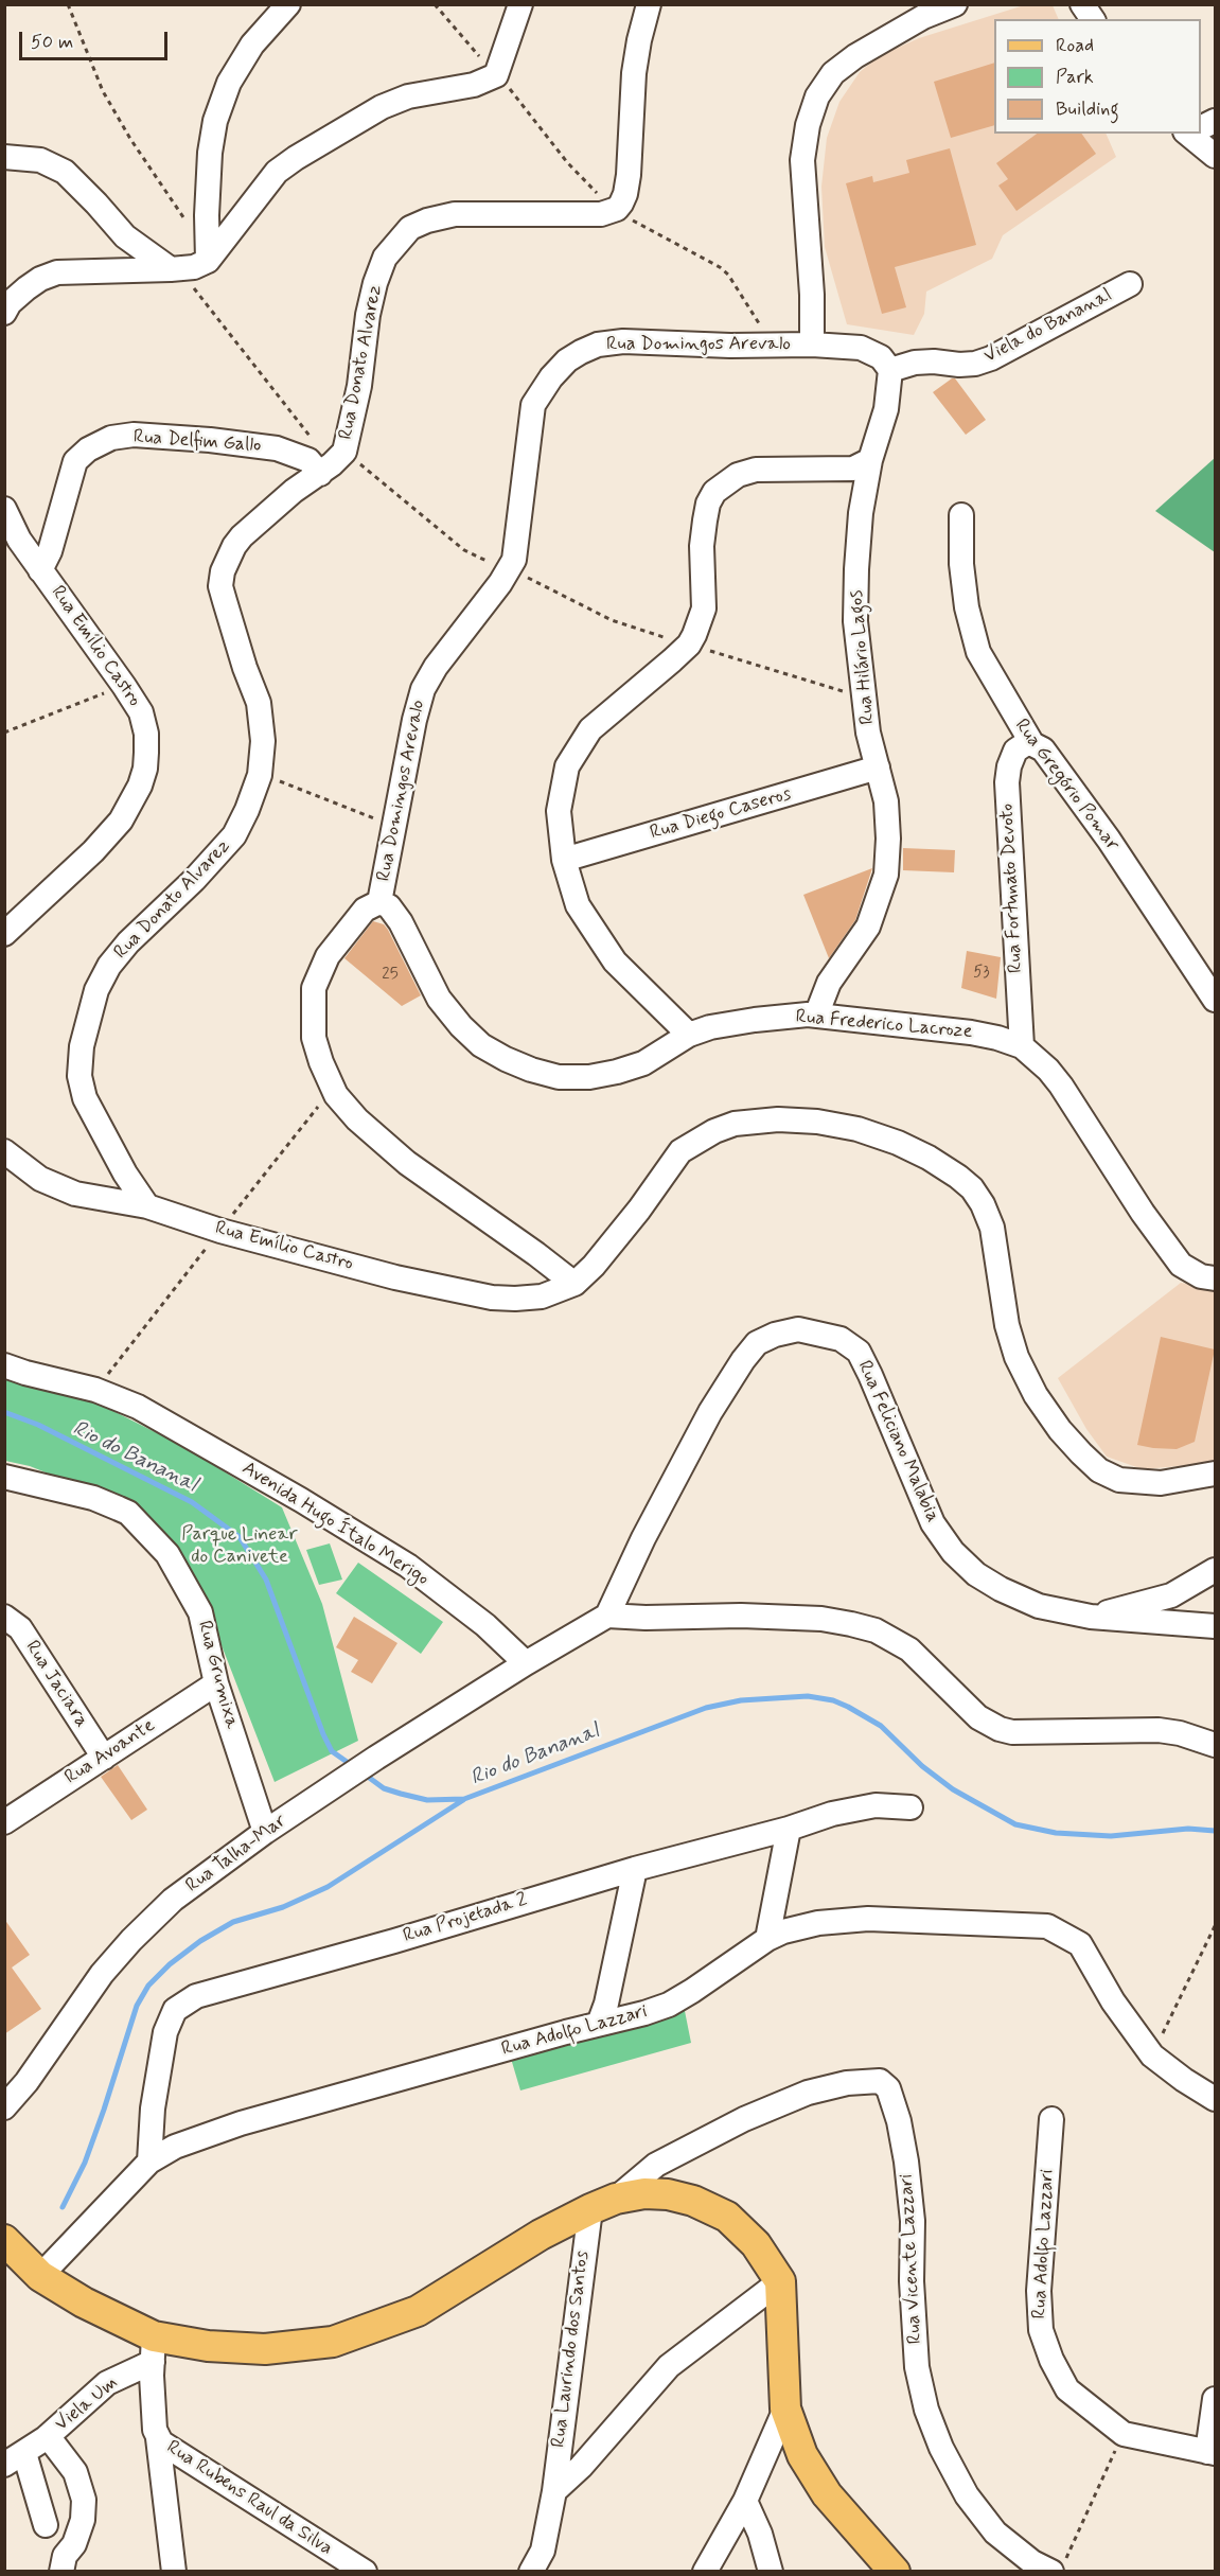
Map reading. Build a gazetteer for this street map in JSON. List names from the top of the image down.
{
  "streets": {
    "street": [
      "Viela do Bananal",
      "Rua Domingos Arevalo",
      "Rua Donato Alvarez",
      "Rua Delfim Gallo",
      "Rua Emílio Castro",
      "Rua Hilário Lagos",
      "Rua Gregório Pomar",
      "Rua Diego Caseros",
      "Rua Fortunato Devoto",
      "Rua Frederico Lacroze",
      "Rua Feliciano Malabia",
      "Avenida Hugo Ítalo Merigo",
      "Rua Grumixa",
      "Rua Jaciara",
      "Rua Avoante",
      "Rua Talha-Mar",
      "Rua Projetada 2",
      "Rua Adolfo Lazzari",
      "Rua Vicente Lazzari",
      "Rua Laurindo dos Santos",
      "Viela Um",
      "Rua Rubens Raul da Silva"
    ]
  },
  "crossings": [
    ["Viela do Bananal", "Rua Hilário Lagos"],
    ["Rua Domingos Arevalo", "Rua Emílio Castro"],
    ["Rua Domingos Arevalo", "Rua Frederico Lacroze"],
    ["Rua Donato Alvarez", "Rua Delfim Gallo"],
    ["Rua Donato Alvarez", "Rua Emílio Castro"],
    ["Rua Delfim Gallo", "Rua Emílio Castro"],
    ["Rua Hilário Lagos", "Rua Diego Caseros"],
    ["Rua Hilário Lagos", "Rua Frederico Lacroze"],
    ["Rua Gregório Pomar", "Rua Fortunato Devoto"],
    ["Rua Fortunato Devoto", "Rua Frederico Lacroze"],
    ["Avenida Hugo Ítalo Merigo", "Rua Talha-Mar"],
    ["Rua Grumixa", "Rua Avoante"],
    ["Rua Grumixa", "Rua Talha-Mar"],
    ["Rua Jaciara", "Rua Avoante"],
    ["Rua Projetada 2", "Rua Adolfo Lazzari"],
    ["Rua Vicente Lazzari", "Rua Laurindo dos Santos"],
    ["Viela Um", "Rua Rubens Raul da Silva"]
  ],
  "water": ["Rio do Bananal"],
  "parks": ["Parque Linear do Canivete"],
  "house_numbers": ["53", "25"],
  "legend": ["Road", "Park", "Building"],
  "scale_bar": "50 m"
}
